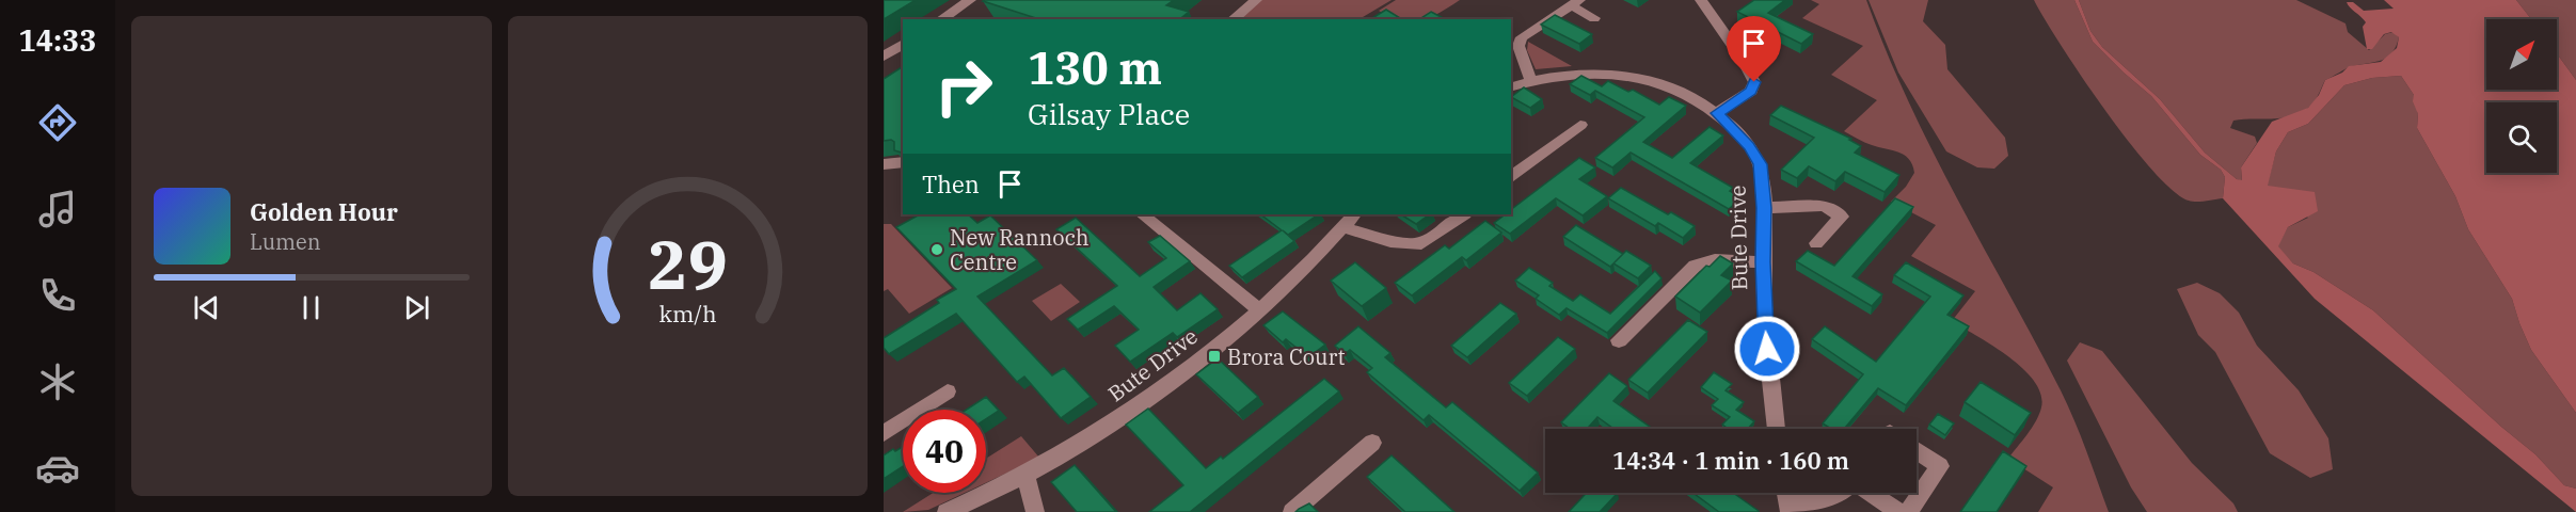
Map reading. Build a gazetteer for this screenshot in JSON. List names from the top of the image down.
{
  "streets": {
    "street": ["Bute Drive"]
  },
  "places": {
    "other": ["New Rannoch Centre"],
    "transit": ["Brora Court"]
  },
  "north": "top right",
  "page": {
    "tabs": "14:33",
    "turn": ["130 m", "Gilsay Place"],
    "then": "Then",
    "song": ["Golden Hour", "Lumen"],
    "limit": "40",
    "trip": "14:34 · 1 min · 160 m",
    "gauge": ["29", "km/h"]
  }
}
